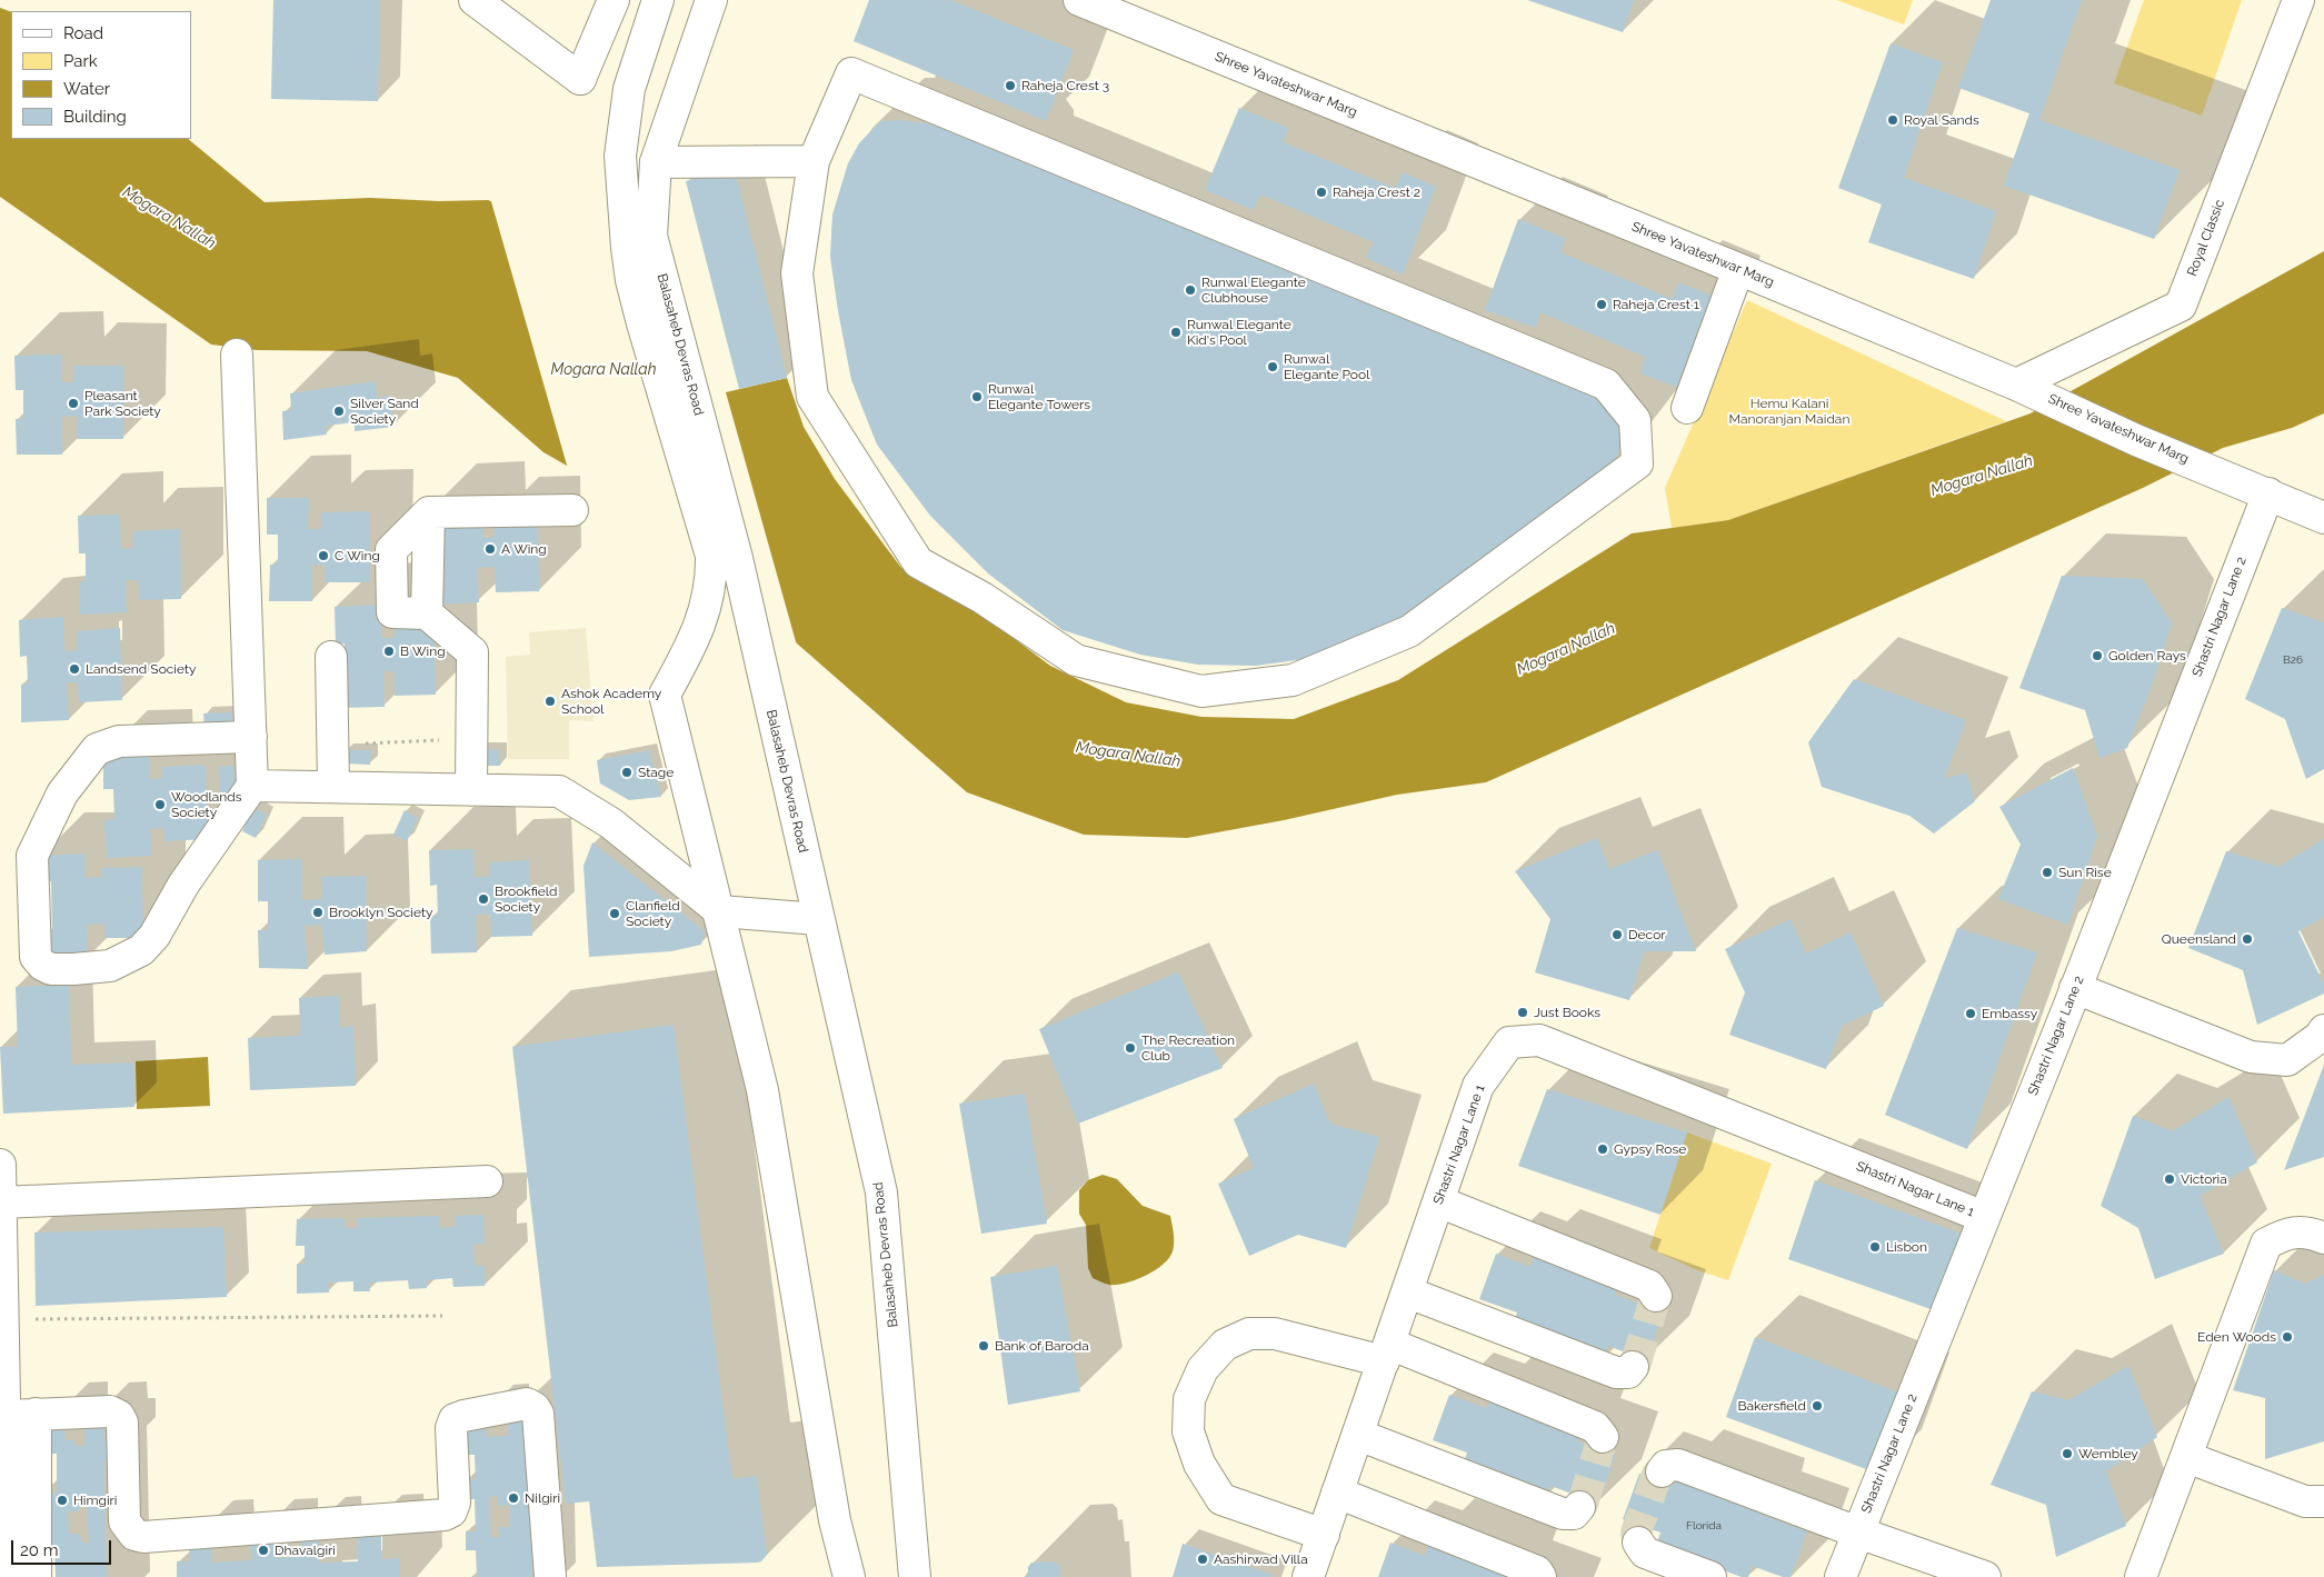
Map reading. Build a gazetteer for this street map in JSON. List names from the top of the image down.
{
  "streets": {
    "street": [
      "Shree Yavateshwar Marg",
      "Royal Classic",
      "Balasaheb Devras Road",
      "Shastri Nagar Lane 2",
      "Shastri Nagar Lane 1"
    ]
  },
  "crossings": [
    ["Shree Yavateshwar Marg", "Royal Classic"],
    ["Shree Yavateshwar Marg", "Shastri Nagar Lane 2"],
    ["Shastri Nagar Lane 2", "Shastri Nagar Lane 1"]
  ],
  "water": ["Mogara Nallah"],
  "parks": ["Hemu Kalani Manoranjan Maidan"],
  "places": [
    "Raheja Crest 3",
    "Royal Sands",
    "Raheja Crest 2",
    "Runwal Elegante Clubhouse",
    "Raheja Crest 1",
    "Runwal Elegante Kid's Pool",
    "Runwal Elegante Pool",
    "Runwal Elegante Towers",
    "Pleasant Park Society",
    "Silver Sand Society",
    "A Wing",
    "C Wing",
    "B Wing",
    "Golden Rays",
    "Landsend Society",
    "Ashok Academy School",
    "Stage",
    "Woodlands Society",
    "Sun Rise",
    "Brookfield Society",
    "Brooklyn Society",
    "Clanfield Society",
    "Decor",
    "Queensland",
    "Just Books",
    "Embassy",
    "The Recreation Club",
    "Gypsy Rose",
    "Victoria",
    "Lisbon",
    "Eden Woods",
    "Bank of Baroda",
    "Bakersfield",
    "Wembley",
    "Nilgiri",
    "Himgiri",
    "Dhavalgiri",
    "Aashirwad Villa"
  ],
  "house_numbers": ["B26", "Florida"],
  "legend": [
    "Road",
    "Park",
    "Water",
    "Building"
  ],
  "scale_bar": "20 m"
}
